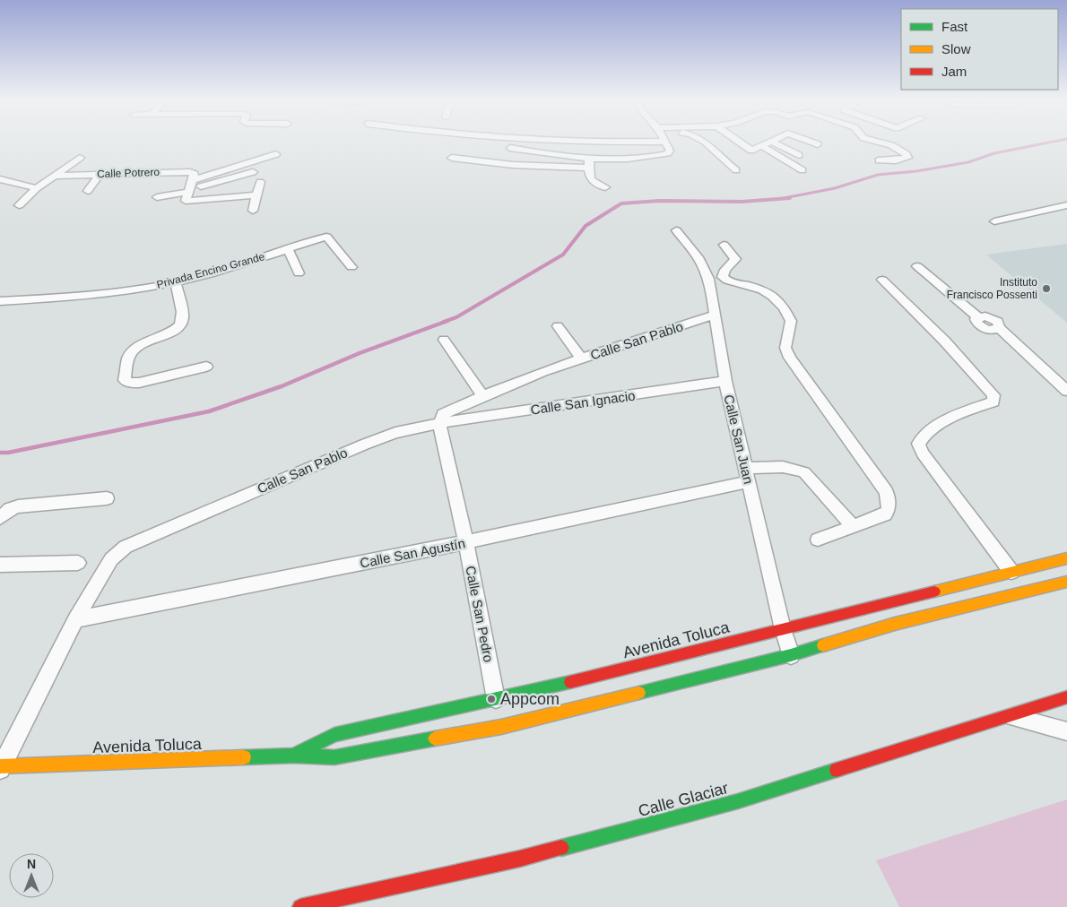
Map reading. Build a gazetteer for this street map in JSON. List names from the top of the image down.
{
  "streets": {
    "street": [
      "Calle Potrero",
      "Privada Encino Grande",
      "Calle San Pablo",
      "Calle San Ignacio",
      "Calle San Juan",
      "Calle San Agustín",
      "Calle San Pedro",
      "Avenida Toluca",
      "Calle Glaciar"
    ]
  },
  "crossings": [
    ["Calle San Pablo", "Calle San Ignacio"],
    ["Calle San Pablo", "Calle San Juan"],
    ["Calle San Pablo", "Calle San Agustín"],
    ["Calle San Pablo", "Calle San Pedro"],
    ["Calle San Pablo", "Avenida Toluca"],
    ["Calle San Ignacio", "Calle San Juan"],
    ["Calle San Ignacio", "Calle San Pedro"],
    ["Calle San Juan", "Calle San Agustín"],
    ["Calle San Juan", "Avenida Toluca"],
    ["Calle San Agustín", "Calle San Pedro"],
    ["Calle San Pedro", "Avenida Toluca"]
  ],
  "places": ["Instituto Francisco Possenti", "Appcom"],
  "legend": ["Fast", "Slow", "Jam"],
  "north": "top"
}
